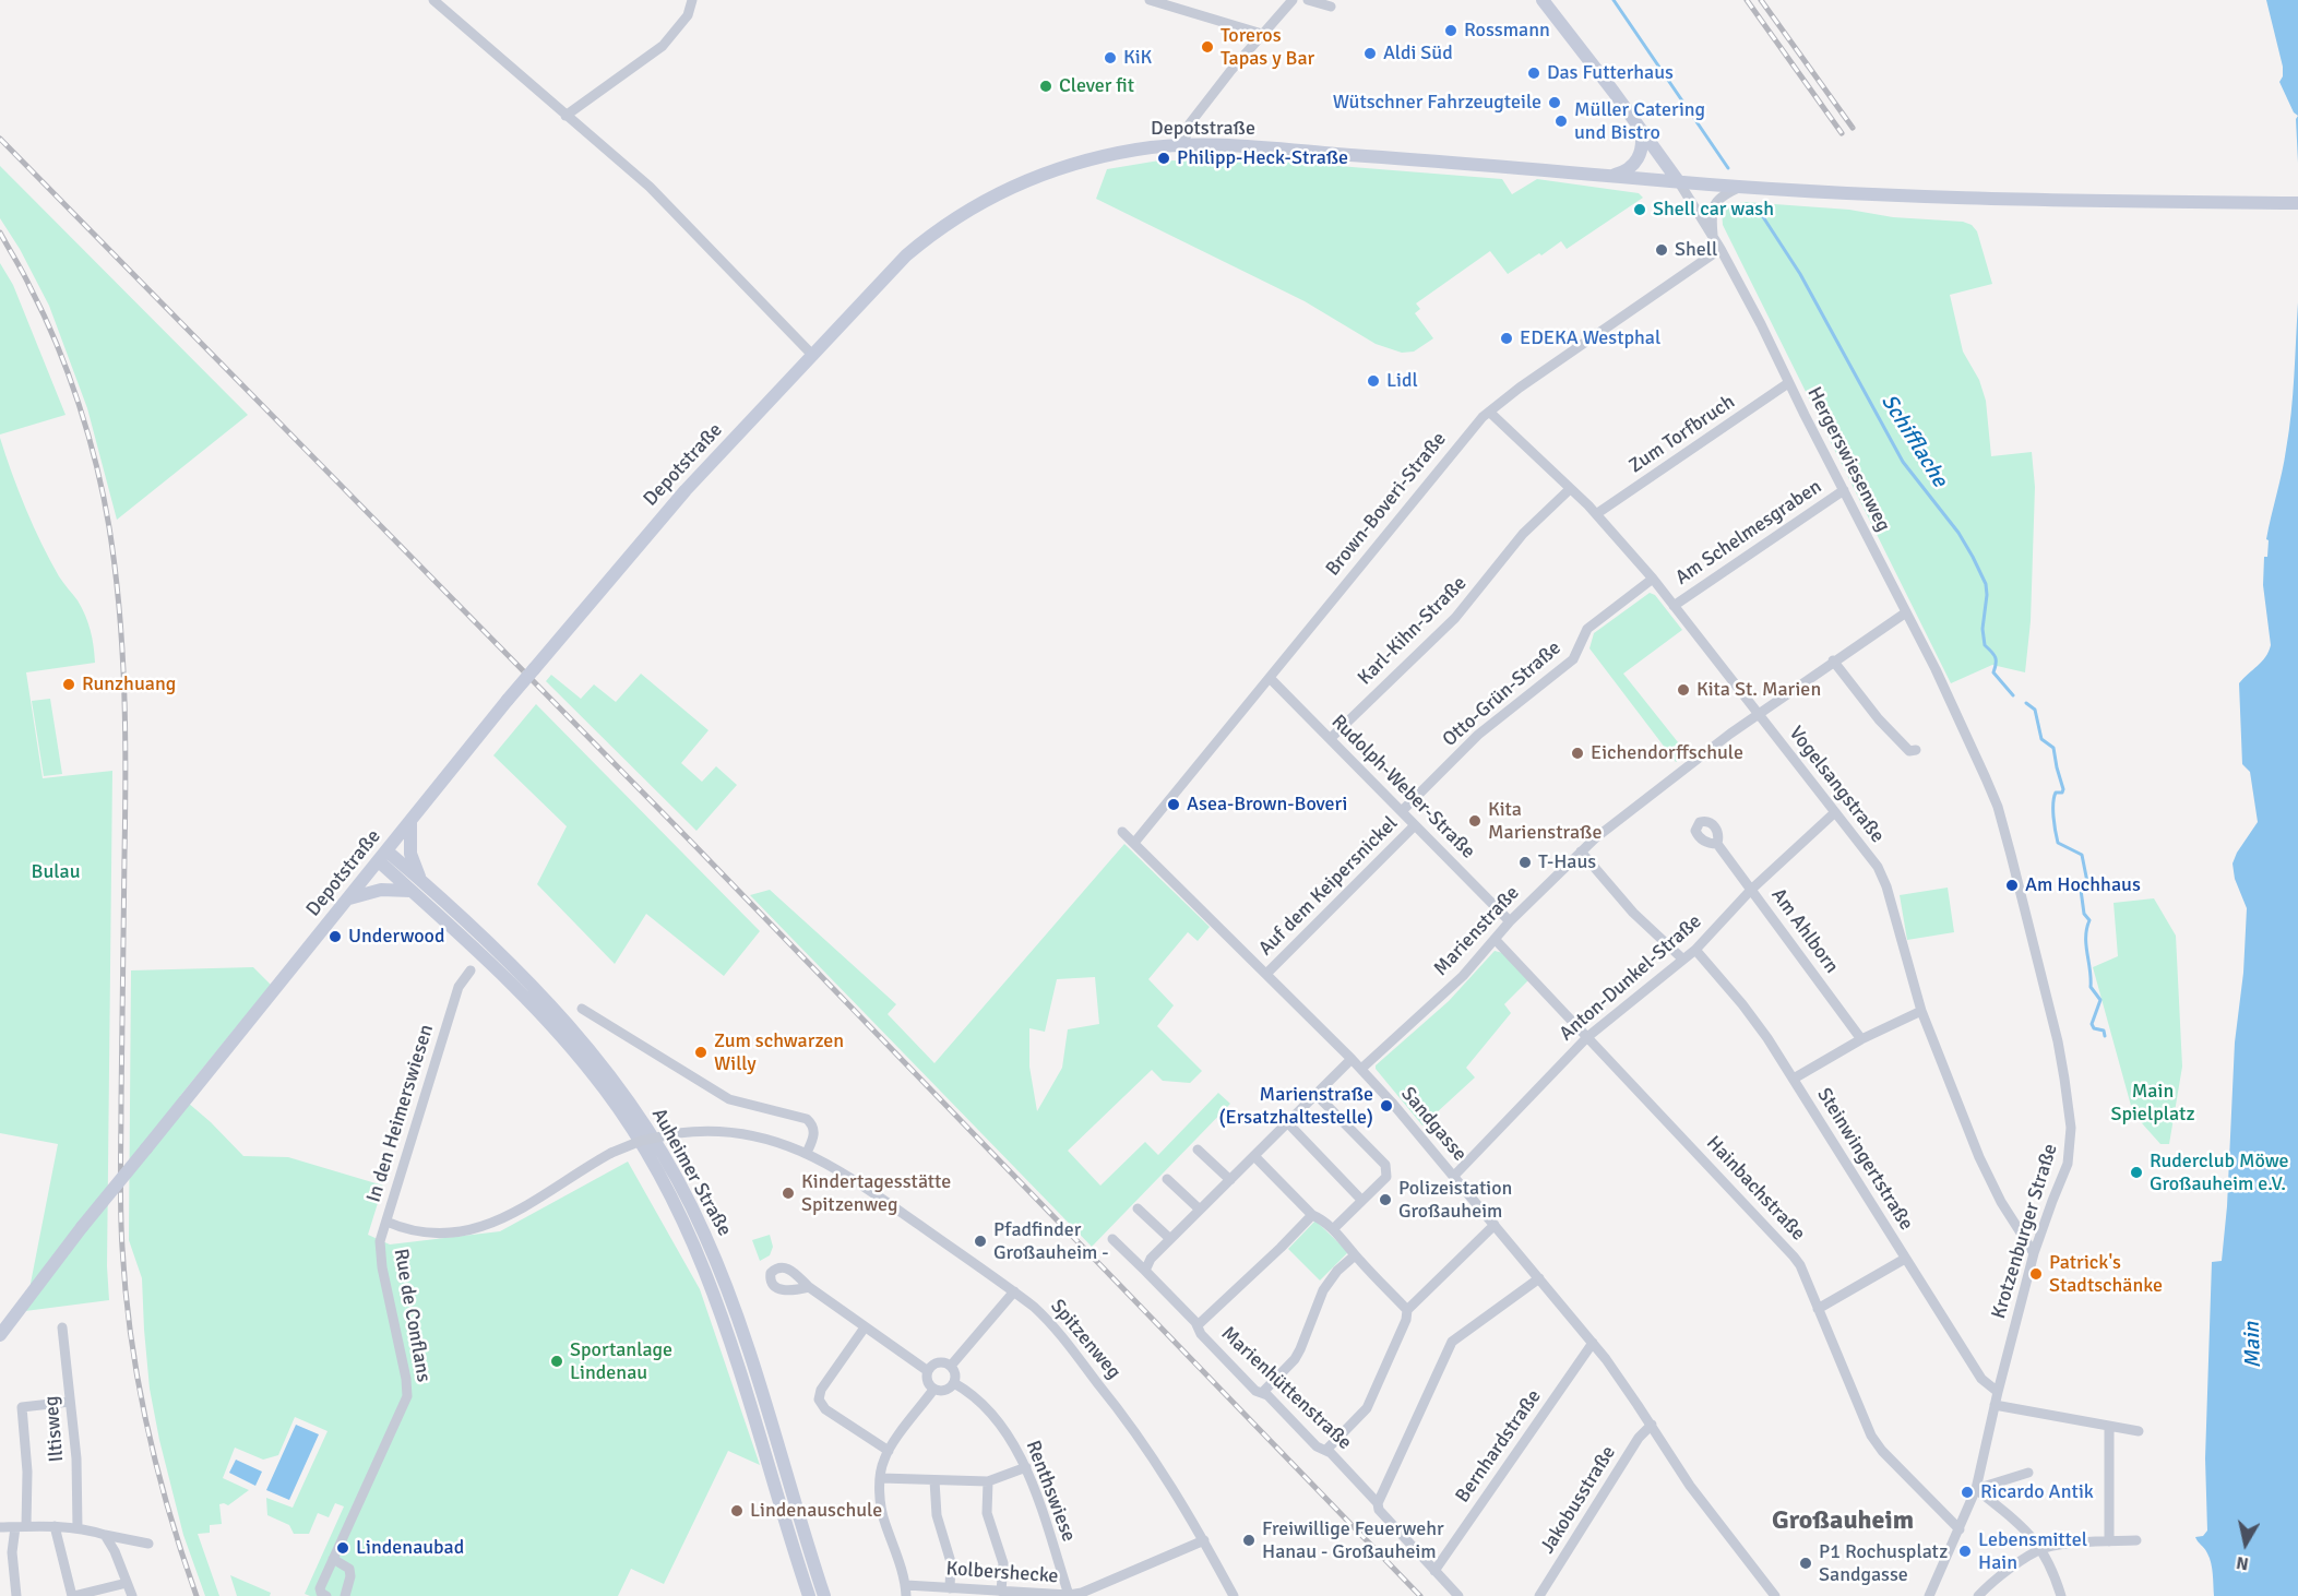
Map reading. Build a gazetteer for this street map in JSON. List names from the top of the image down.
{
  "streets": {
    "main road": ["Depotstraße", "Auheimer Straße"],
    "street": [
      "Zum Torfbruch",
      "Hergerswiesenweg",
      "Brown-Boveri-Straße",
      "Am Schelmesgraben",
      "Karl-Kihn-Straße",
      "Otto-Grün-Straße",
      "Vogelsangstraße",
      "Rudolph-Weber-Straße",
      "Auf dem Keipersnickel",
      "Marienstraße",
      "Am Ahlborn",
      "Anton-Dunkel-Straße",
      "In den Heimerswiesen",
      "Sandgasse",
      "Steinwingertstraße",
      "Hainbachstraße",
      "Krotzenburger Straße",
      "Rue de Conflans",
      "Spitzenweg",
      "Marienhüttenstraße",
      "Iltisweg",
      "Bernhardstraße",
      "Renthswiese",
      "Jakobusstraße",
      "Kolbershecke"
    ]
  },
  "crossings": [
    ["Depotstraße", "Hergerswiesenweg"],
    ["Depotstraße", "Auheimer Straße"],
    ["Zum Torfbruch", "Hergerswiesenweg"],
    ["Zum Torfbruch", "Vogelsangstraße"],
    ["Hergerswiesenweg", "Brown-Boveri-Straße"],
    ["Hergerswiesenweg", "Am Schelmesgraben"],
    ["Hergerswiesenweg", "Marienstraße"],
    ["Hergerswiesenweg", "Krotzenburger Straße"],
    ["Brown-Boveri-Straße", "Vogelsangstraße"],
    ["Brown-Boveri-Straße", "Rudolph-Weber-Straße"],
    ["Brown-Boveri-Straße", "Sandgasse"],
    ["Am Schelmesgraben", "Vogelsangstraße"],
    ["Karl-Kihn-Straße", "Vogelsangstraße"],
    ["Karl-Kihn-Straße", "Rudolph-Weber-Straße"],
    ["Otto-Grün-Straße", "Vogelsangstraße"],
    ["Otto-Grün-Straße", "Rudolph-Weber-Straße"],
    ["Vogelsangstraße", "Marienstraße"],
    ["Vogelsangstraße", "Anton-Dunkel-Straße"],
    ["Vogelsangstraße", "Krotzenburger Straße"],
    ["Rudolph-Weber-Straße", "Auf dem Keipersnickel"],
    ["Rudolph-Weber-Straße", "Marienstraße"],
    ["Auf dem Keipersnickel", "Sandgasse"],
    ["Marienstraße", "Sandgasse"],
    ["Marienstraße", "Hainbachstraße"],
    ["Am Ahlborn", "Anton-Dunkel-Straße"],
    ["Anton-Dunkel-Straße", "Sandgasse"],
    ["Anton-Dunkel-Straße", "Steinwingertstraße"],
    ["Anton-Dunkel-Straße", "Hainbachstraße"],
    ["In den Heimerswiesen", "Rue de Conflans"],
    ["In den Heimerswiesen", "Spitzenweg"],
    ["Sandgasse", "Bernhardstraße"],
    ["Sandgasse", "Jakobusstraße"],
    ["Steinwingertstraße", "Krotzenburger Straße"],
    ["Hainbachstraße", "Krotzenburger Straße"],
    ["Spitzenweg", "Kolbershecke"],
    ["Marienhüttenstraße", "Bernhardstraße"],
    ["Renthswiese", "Kolbershecke"]
  ],
  "districts": ["Großauheim"],
  "water": ["Schifflache", "Main"],
  "parks": ["Bulau", "Main Spielplatz"],
  "places": [
    "Rossmann",
    "Toreros Tapas y Bar",
    "Aldi Süd",
    "KiK",
    "Das Futterhaus",
    "Clever fit",
    "Wütschner Fahrzeugteile",
    "Müller Catering und Bistro",
    "Philipp-Heck-Straße",
    "Shell car wash",
    "Shell",
    "EDEKA Westphal",
    "Lidl",
    "Runzhuang",
    "Kita St. Marien",
    "Eichendorffschule",
    "Asea-Brown-Boveri",
    "Kita Marienstraße",
    "T-Haus",
    "Am Hochhaus",
    "Underwood",
    "Zum schwarzen Willy",
    "Marienstraße (Ersatzhaltestelle)",
    "Ruderclub Möwe Großauheim e.V.",
    "Kindertagesstätte Spitzenweg",
    "Polizeistation Großauheim",
    "Pfadfinder Großauheim -",
    "Patrick's Stadtschänke",
    "Sportanlage Lindenau",
    "Ricardo Antik",
    "Lindenauschule",
    "Freiwillige Feuerwehr Hanau - Großauheim",
    "Lindenaubad",
    "Lebensmittel Hain",
    "P1 Rochusplatz Sandgasse"
  ],
  "north": "bottom"
}
